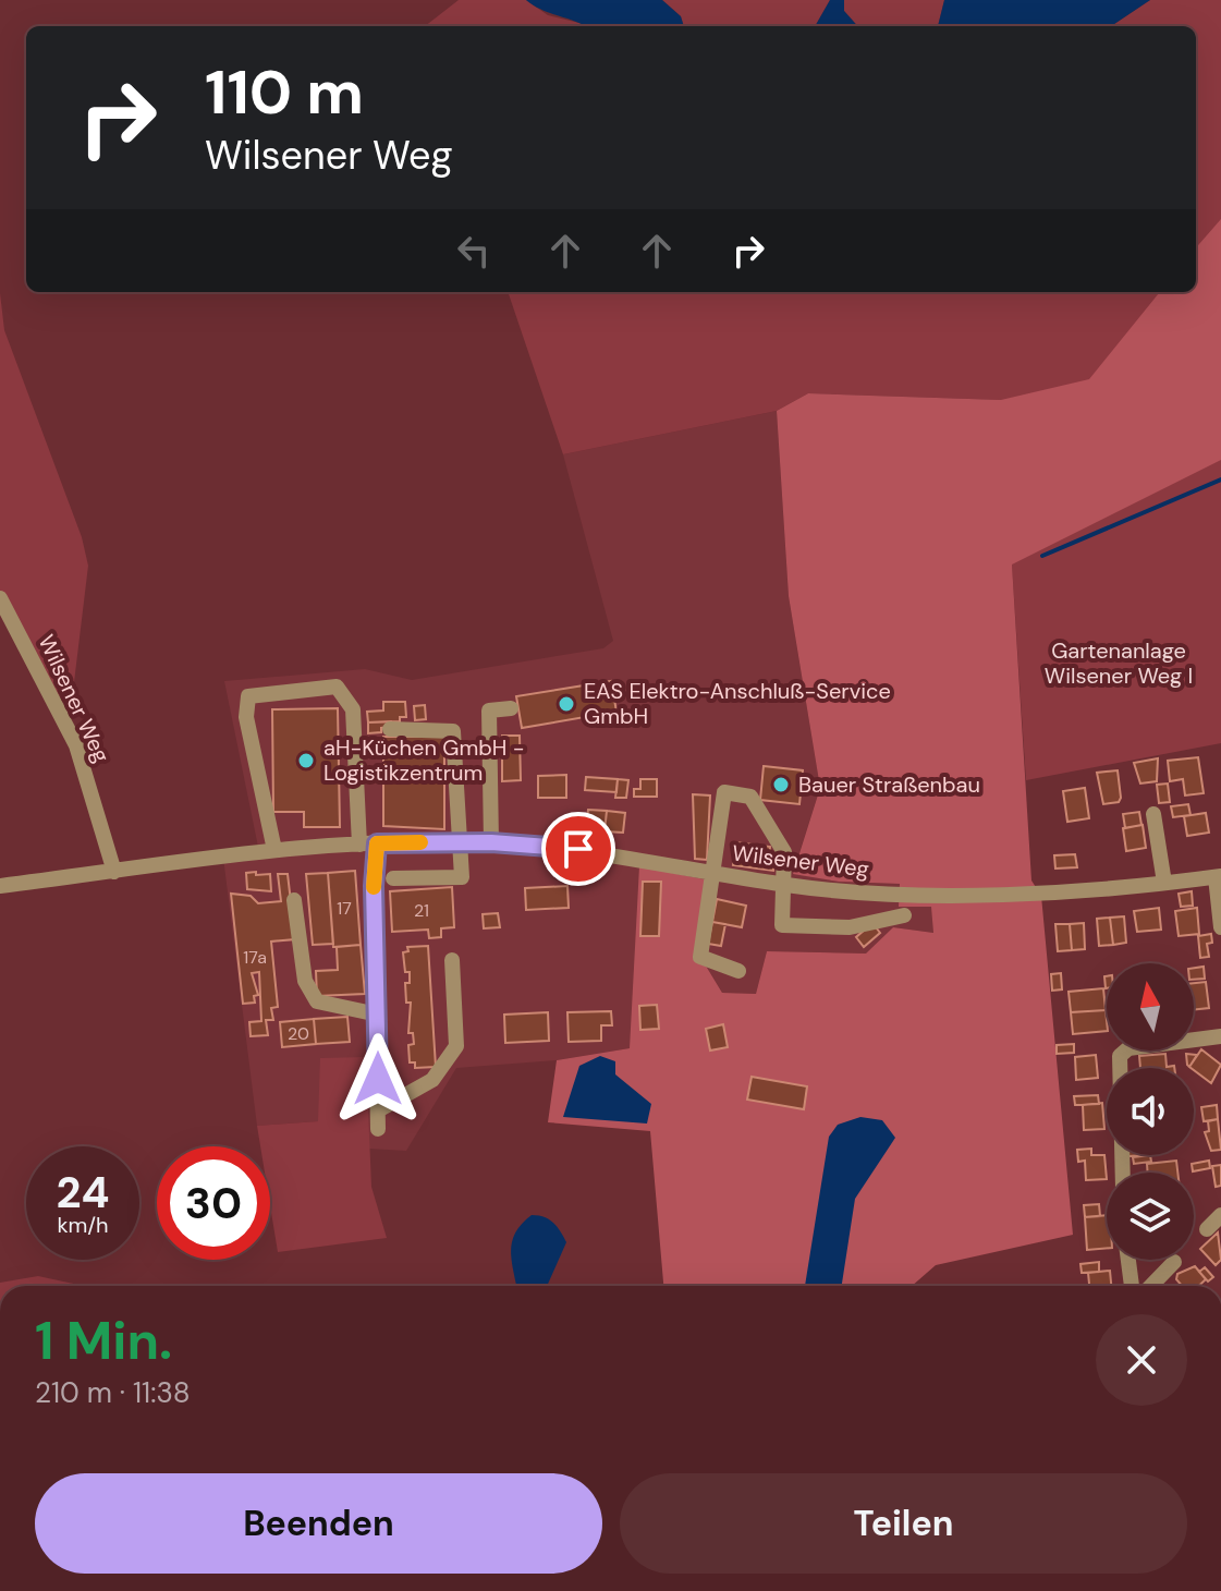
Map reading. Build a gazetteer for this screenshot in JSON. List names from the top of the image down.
{
  "streets": {
    "street": ["Wilsener Weg"]
  },
  "parks": ["Gartenanlage Wilsener Weg I"],
  "places": ["EAS Elektro-Anschluß-Service GmbH", "aH-Küchen GmbH - Logistikzentrum", "Bauer Straßenbau"],
  "house_numbers": [
    "17",
    "21",
    "17a",
    "20"
  ],
  "north": "top",
  "page": {
    "turn": ["110 m", "Wilsener Weg"],
    "speed": "24 km/h",
    "limit": "30",
    "heading": ["1 Min.", "210 m · 11:38"],
    "buttons": ["Beenden", "Teilen"]
  }
}
